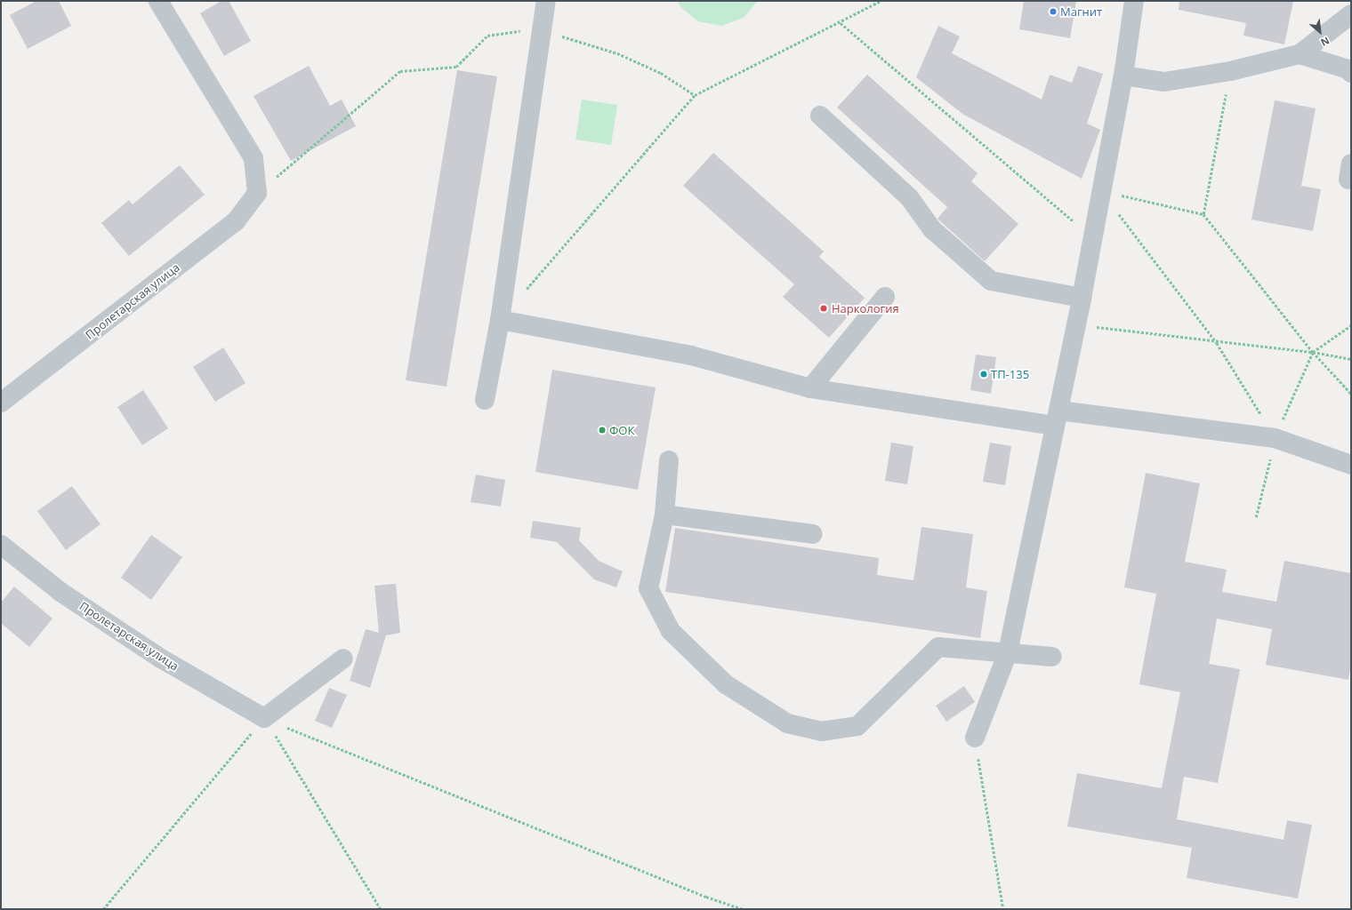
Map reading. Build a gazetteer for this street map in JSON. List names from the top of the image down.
{
  "streets": {
    "street": ["Пролетарская улица"]
  },
  "places": [
    "Магнит",
    "Наркология",
    "ТП-135",
    "ФОК"
  ],
  "north": "bottom right"
}
